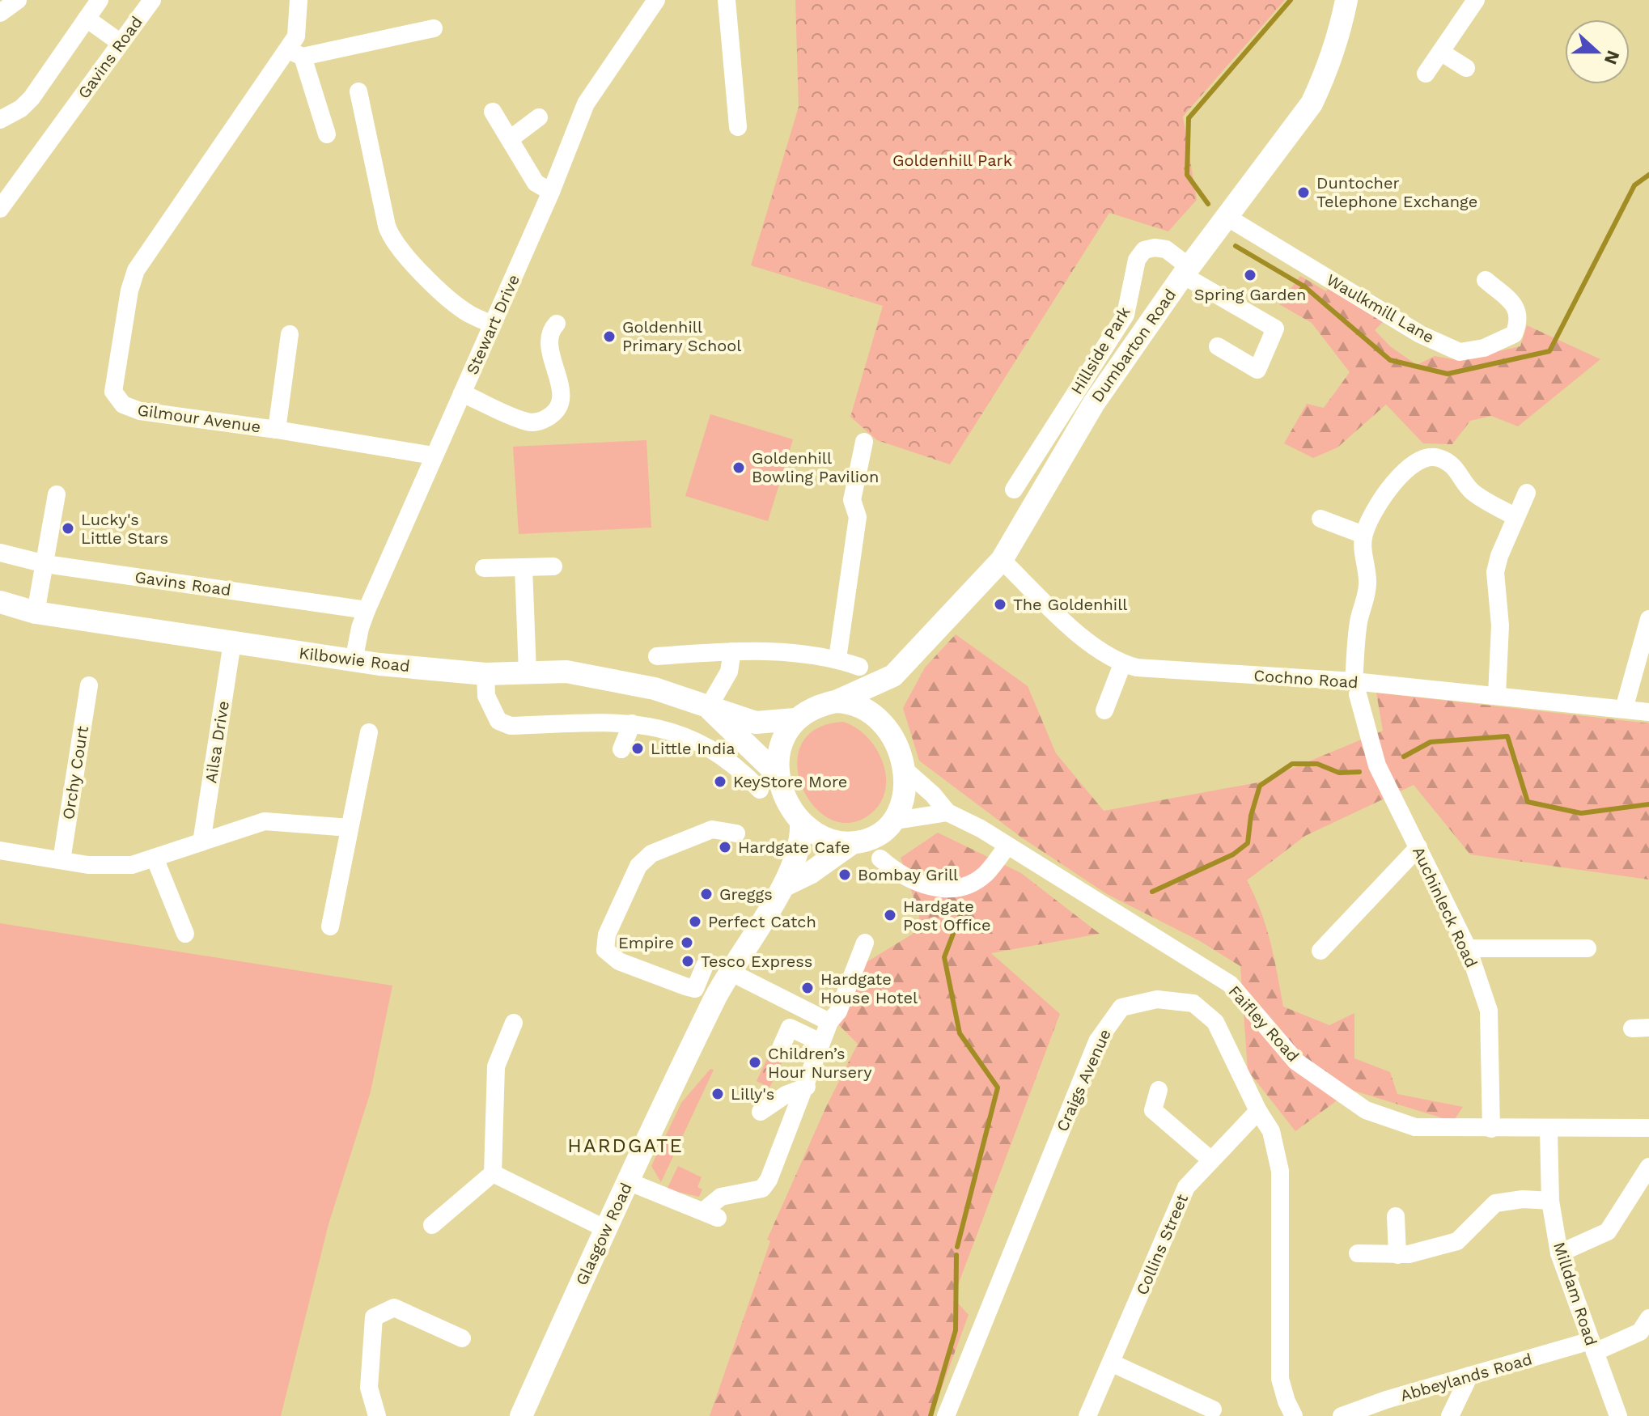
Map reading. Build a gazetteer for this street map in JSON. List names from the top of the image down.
{
  "streets": {
    "main road": ["Dumbarton Road", "Kilbowie Road", "Glasgow Road"],
    "street": [
      "Gavins Road",
      "Waulkmill Lane",
      "Stewart Drive",
      "Hillside Park",
      "Gilmour Avenue",
      "Cochno Road",
      "Ailsa Drive",
      "Orchy Court",
      "Auchinleck Road",
      "Faifley Road",
      "Craigs Avenue",
      "Collins Street",
      "Milldam Road",
      "Abbeylands Road"
    ]
  },
  "crossings": [
    ["Gavins Road", "Stewart Drive"],
    ["Waulkmill Lane", "Dumbarton Road"],
    ["Stewart Drive", "Gilmour Avenue"],
    ["Stewart Drive", "Kilbowie Road"],
    ["Dumbarton Road", "Hillside Park"],
    ["Dumbarton Road", "Cochno Road"],
    ["Kilbowie Road", "Ailsa Drive"],
    ["Kilbowie Road", "Faifley Road"],
    ["Kilbowie Road", "Glasgow Road"],
    ["Cochno Road", "Auchinleck Road"],
    ["Auchinleck Road", "Faifley Road"],
    ["Faifley Road", "Glasgow Road"],
    ["Faifley Road", "Milldam Road"],
    ["Craigs Avenue", "Collins Street"],
    ["Milldam Road", "Abbeylands Road"]
  ],
  "districts": ["HARDGATE"],
  "parks": ["Goldenhill Park"],
  "places": [
    "Duntocher Telephone Exchange",
    "Spring Garden",
    "Goldenhill Primary School",
    "Goldenhill Bowling Pavilion",
    "Lucky's Little Stars",
    "The Goldenhill",
    "Little India",
    "KeyStore More",
    "Hardgate Cafe",
    "Bombay Grill",
    "Greggs",
    "Hardgate Post Office",
    "Perfect Catch",
    "Empire",
    "Tesco Express",
    "Hardgate House Hotel",
    "Children’s Hour Nursery",
    "Lilly's"
  ],
  "north": "right"
}
